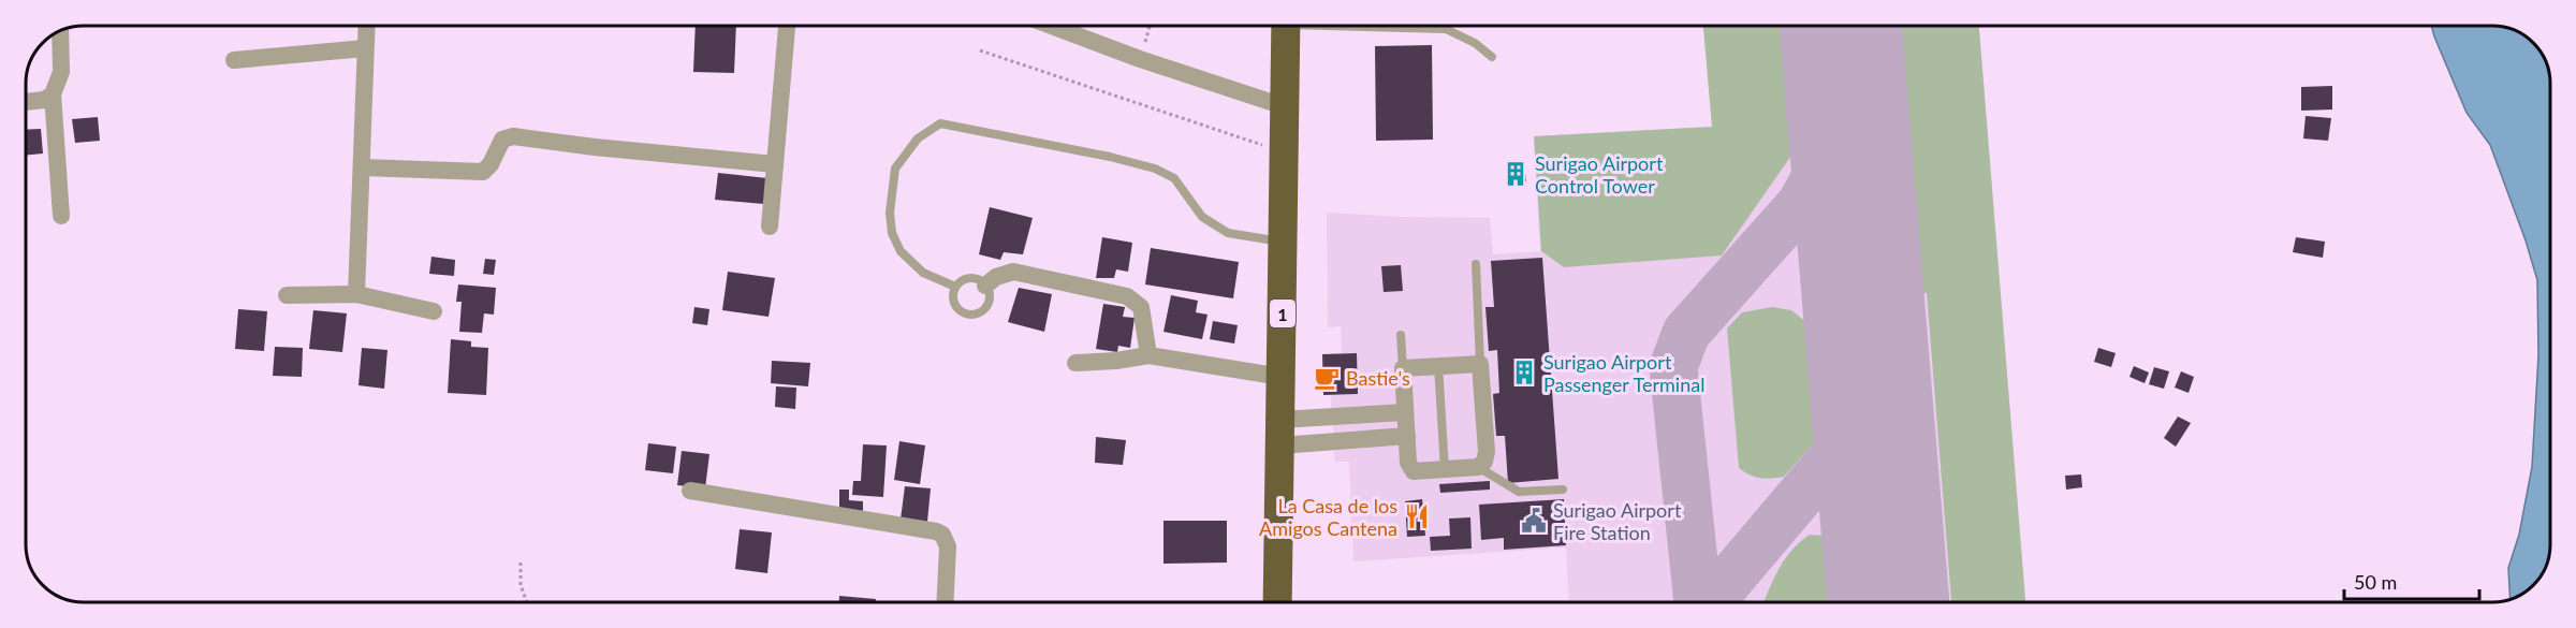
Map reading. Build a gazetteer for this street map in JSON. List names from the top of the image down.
{
  "streets": {
    "highway": ["1"]
  },
  "places": {
    "building": ["Surigao Airport Control Tower", "Surigao Airport Passenger Terminal"],
    "cafe": ["Bastie's"],
    "restaurant": ["La Casa de los Amigos Cantena"],
    "public building": ["Surigao Airport Fire Station"]
  },
  "scale_bar": "50 m"
}
